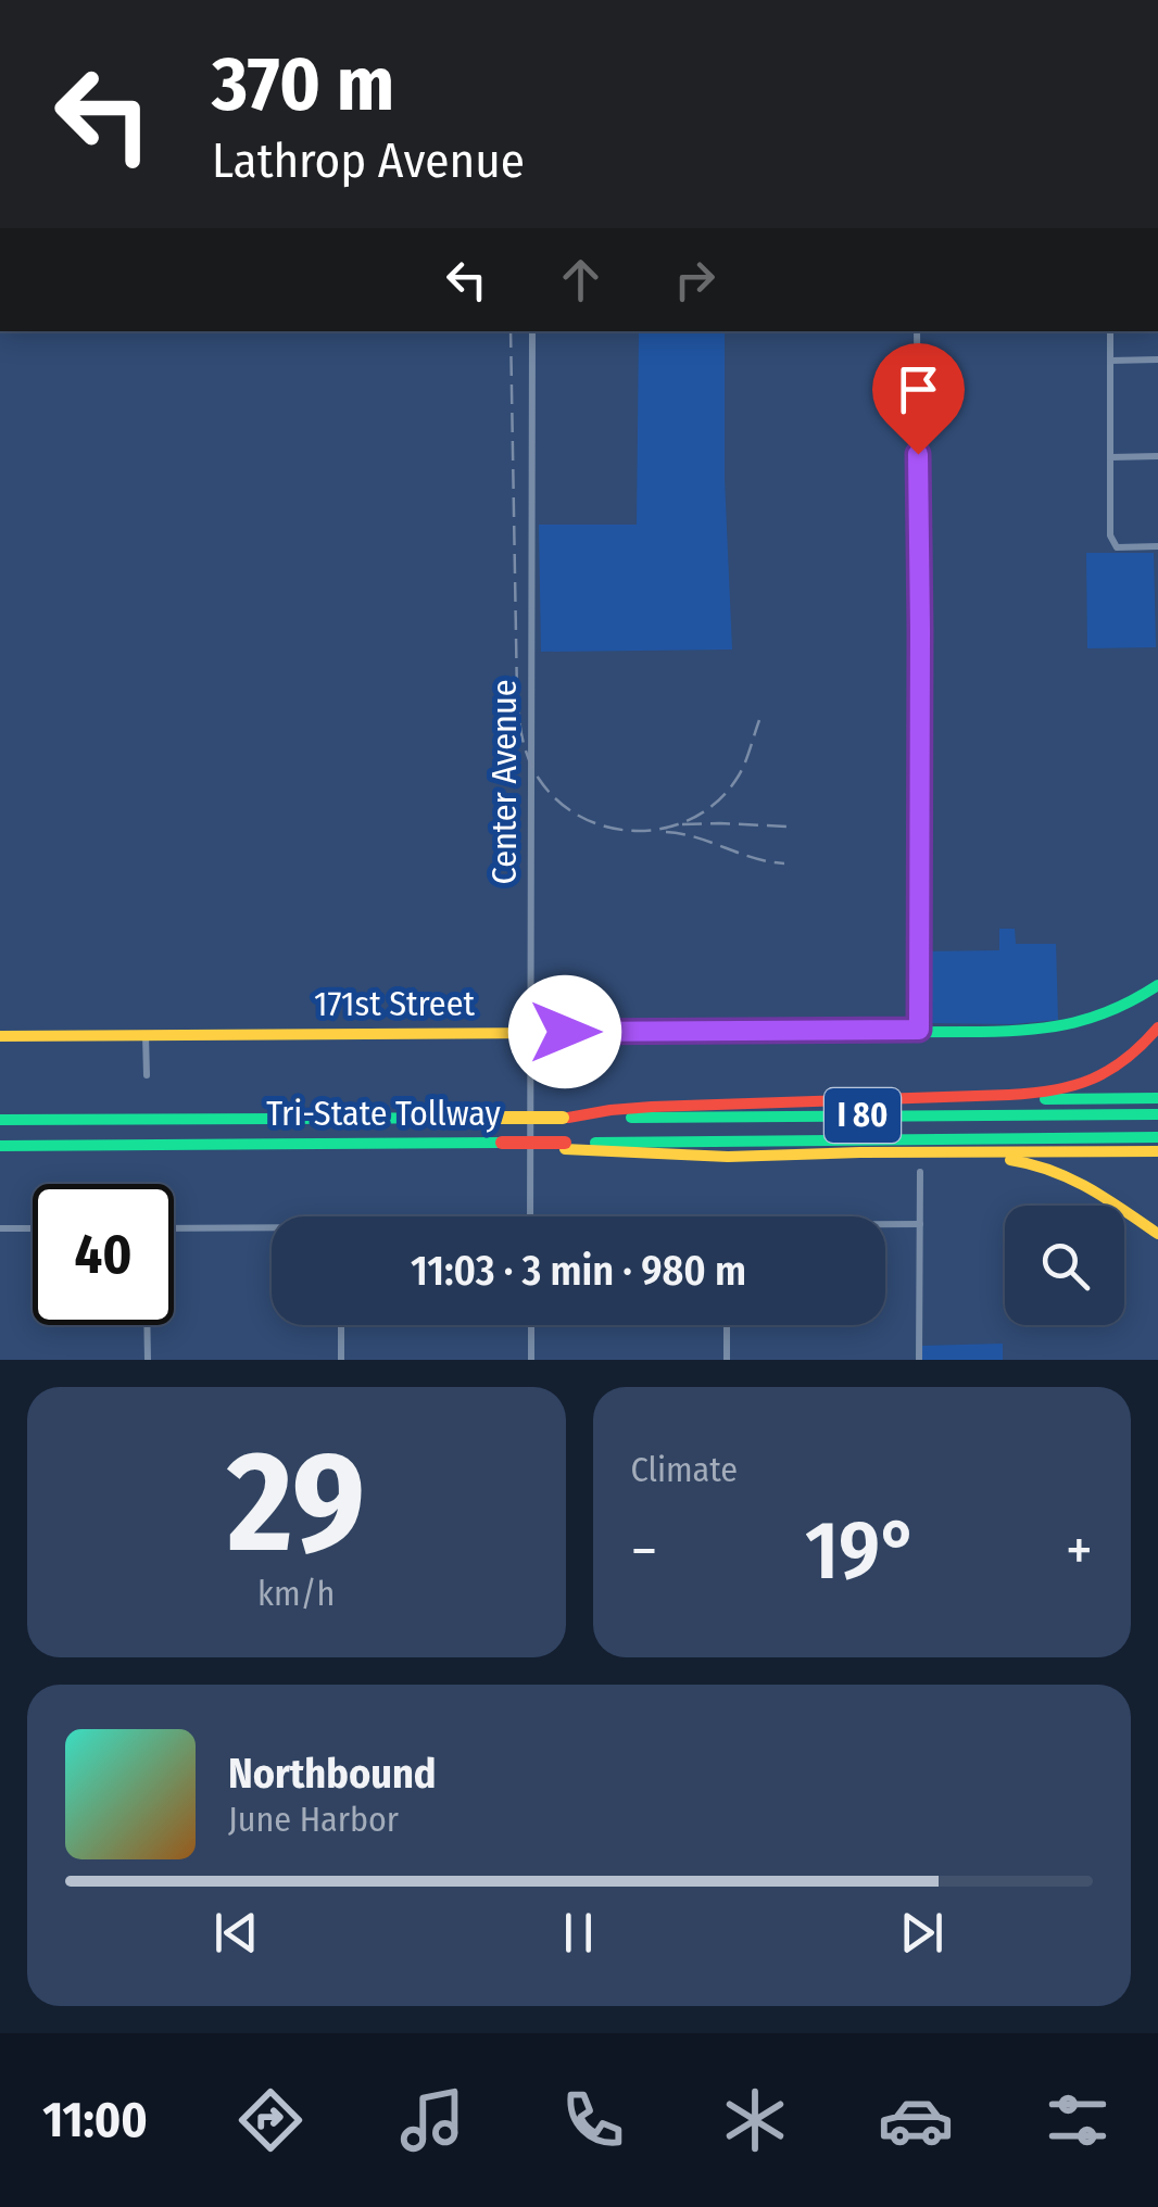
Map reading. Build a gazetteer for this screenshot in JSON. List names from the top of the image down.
{
  "streets": {
    "main road": ["171st Street", "Tri-State Tollway", "I 80"],
    "street": ["Center Avenue"]
  },
  "crossings": [
    ["Center Avenue", "171st Street"]
  ],
  "page": {
    "turn": ["370 m", "Lathrop Avenue"],
    "limit": "40",
    "trip": "11:03 · 3 min · 980 m",
    "tile": [
      ["29", "km/h"],
      "Climate"
    ],
    "heat": ["−", "19°", "+"],
    "song": ["Northbound", "June Harbor"],
    "tabs": "11:00"
  }
}
